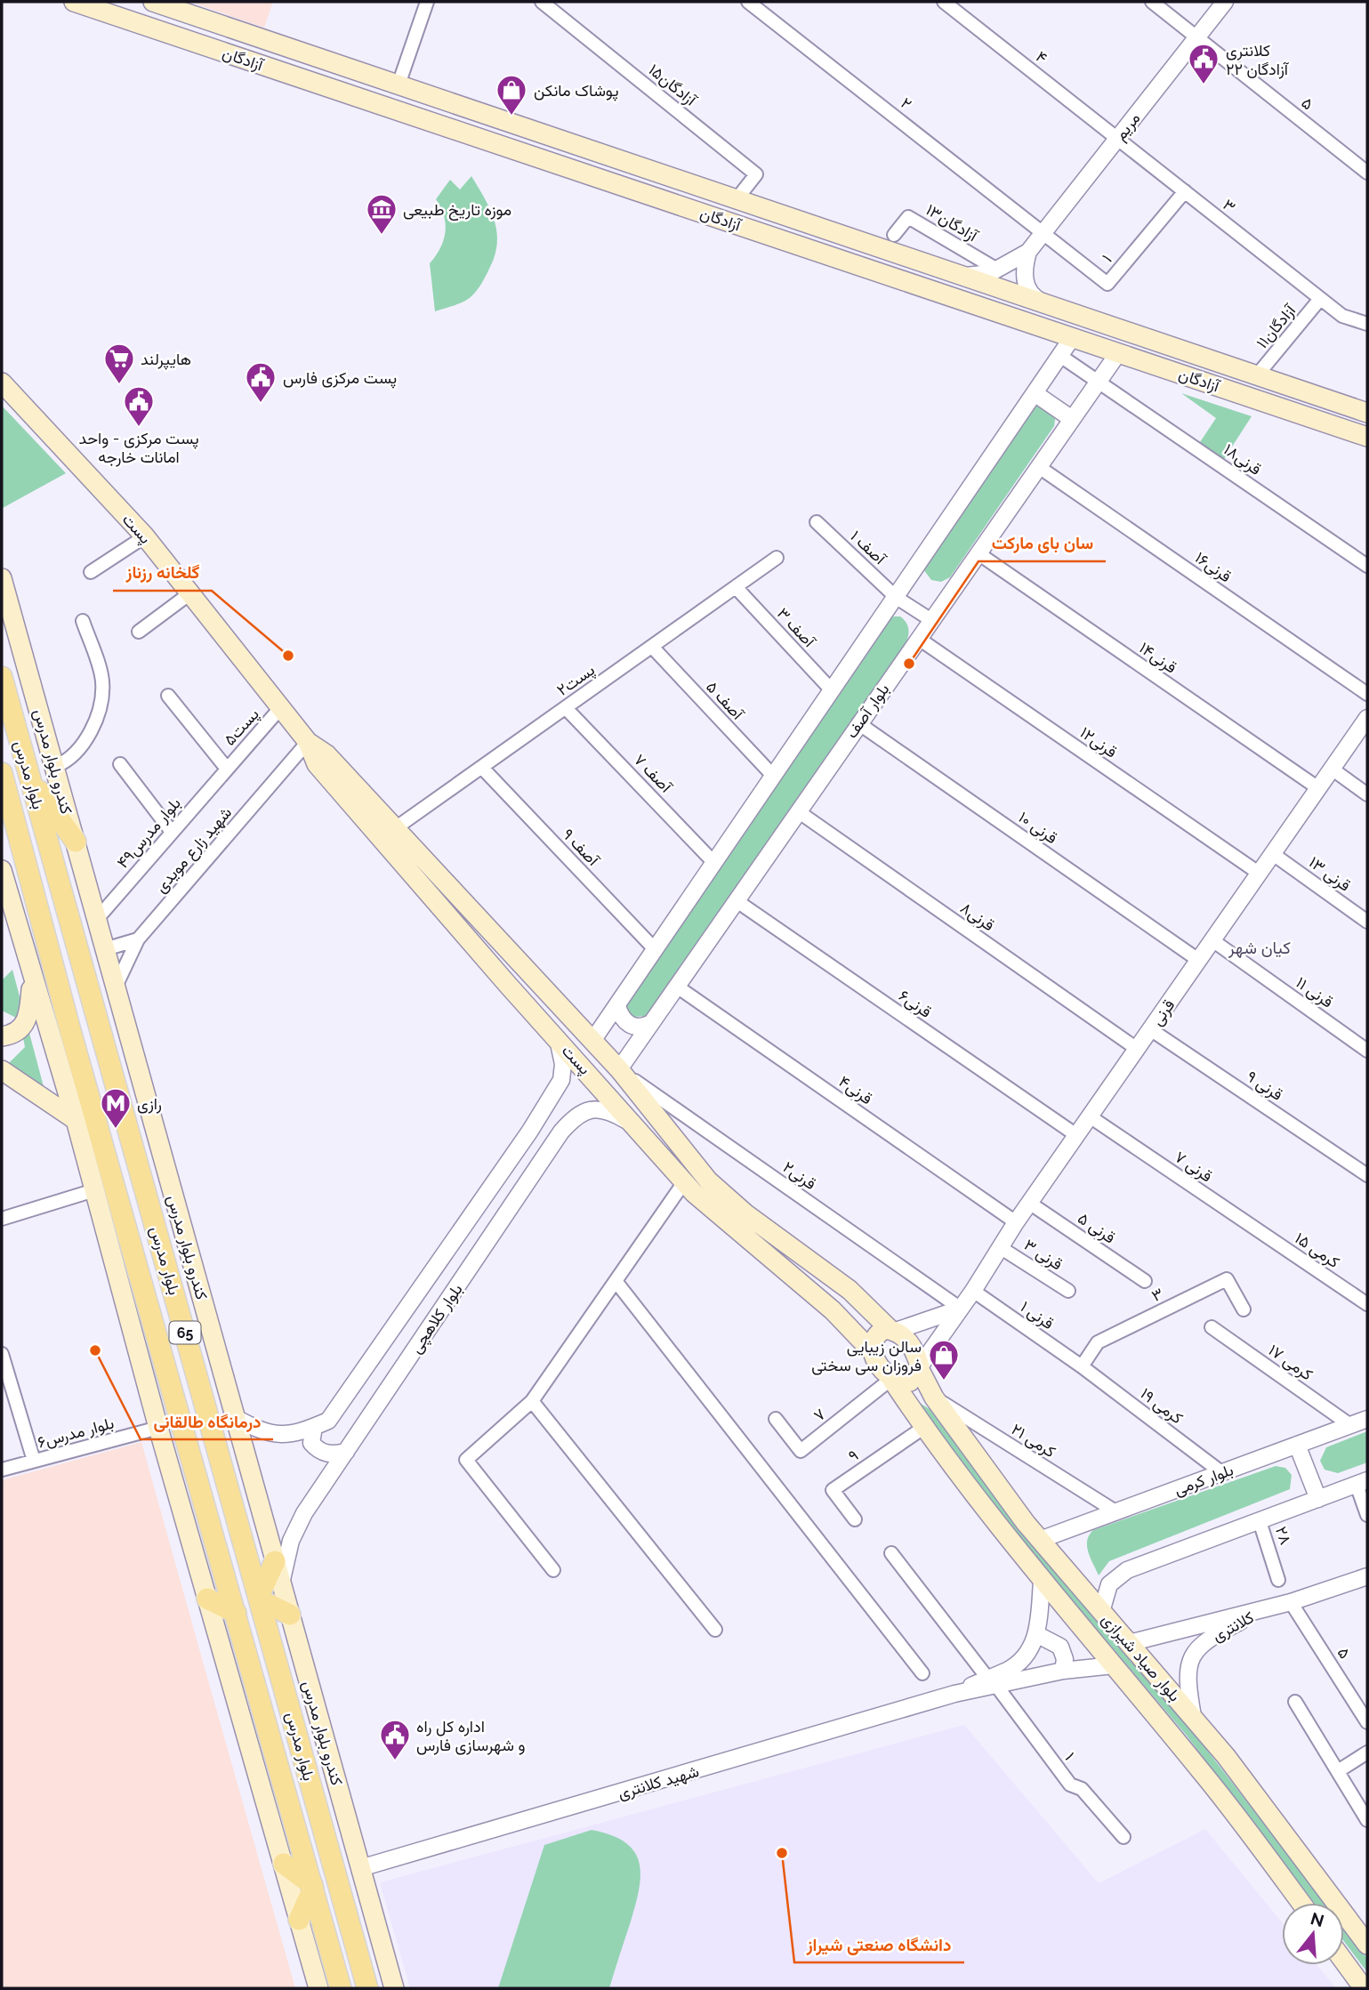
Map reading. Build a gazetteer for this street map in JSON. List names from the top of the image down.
{
  "streets": {
    "main road": [
      "آزادگان",
      "پست",
      "کندرو بلوار مدرس",
      "بلوار مدرس",
      "65",
      "بلوار صیاد شیرازی"
    ],
    "street": [
      "۴",
      "آزادگان۱۵",
      "۲",
      "۵",
      "مریم",
      "۳",
      "آزادگان۱۳",
      "۱",
      "آزادگان۱۱",
      "قرنی۱۸",
      "۱ آصف",
      "قرنی۱۶",
      "۳ آصف",
      "قرنی۱۴",
      "پست۲",
      "۵ آصف",
      "بلوار آصف",
      "پست۵",
      "قرنی۱۲",
      "۷ آصف",
      "۱۰ قرنی",
      "بلوار مدرس۴۹",
      "۹ آصف",
      "شهید زارع مویدی",
      "قرنی ۱۳",
      "قرنی۸",
      "قرنی ۱۱",
      "قرنی۶",
      "قرنی",
      "قرنی ۹",
      "قرنی۴",
      "قرنی ۷",
      "قرنی۲",
      "قرنی ۵",
      "کرمی ۱۵",
      "قرنی ۳",
      "قرنی ۱",
      "بلوار کلاهچی",
      "کرمی ۱۷",
      "کرمی ۱۹",
      "۷",
      "بلوار مدرس۶",
      "کرمی ۲۱",
      "۹",
      "بلوار کرمی",
      "۲۸",
      "کلانتری",
      "شهید کلانتری"
    ]
  },
  "crossings": [
    ["۴", "مریم"],
    ["۴", "۳"],
    ["آزادگان", "آزادگان۱۵"],
    ["آزادگان", "آزادگان۱۱"],
    ["آزادگان", "بلوار آصف"],
    ["۲", "مریم"],
    ["۲", "۱"],
    ["۵", "مریم"],
    ["۵", "کلانتری"],
    ["مریم", "۳"],
    ["مریم", "۱"],
    ["۳", "۱"],
    ["۳", "آزادگان۱۱"],
    ["۳", "قرنی ۱"],
    ["۳", "کرمی ۱۹"],
    ["۱", "شهید کلانتری"],
    ["قرنی۱۸", "بلوار آصف"],
    ["پست", "پست۲"],
    ["پست", "بلوار آصف"],
    ["پست", "پست۵"],
    ["پست", "شهید زارع مویدی"],
    ["پست", "قرنی"],
    ["پست", "قرنی۲"],
    ["پست", "بلوار کلاهچی"],
    ["پست", "۷"],
    ["پست", "بلوار صیاد شیرازی"],
    ["۱ آصف", "بلوار آصف"],
    ["قرنی۱۶", "بلوار آصف"],
    ["۳ آصف", "پست۲"],
    ["قرنی۱۴", "بلوار آصف"],
    ["قرنی۱۴", "قرنی"],
    ["پست۲", "۵ آصف"],
    ["پست۲", "۷ آصف"],
    ["پست۲", "۹ آصف"],
    ["بلوار آصف", "قرنی۱۲"],
    ["بلوار آصف", "۱۰ قرنی"],
    ["بلوار آصف", "قرنی۸"],
    ["بلوار آصف", "قرنی۶"],
    ["بلوار آصف", "قرنی۴"],
    ["بلوار آصف", "قرنی۲"],
    ["پست۵", "بلوار مدرس۴۹"],
    ["قرنی۱۲", "قرنی"],
    ["کندرو بلوار مدرس", "بلوار مدرس۴۹"],
    ["کندرو بلوار مدرس", "شهید زارع مویدی"],
    ["کندرو بلوار مدرس", "بلوار کلاهچی"],
    ["کندرو بلوار مدرس", "شهید کلانتری"],
    ["۱۰ قرنی", "قرنی"],
    ["قرنی ۱۳", "قرنی"],
    ["قرنی۸", "قرنی"],
    ["قرنی ۱۱", "قرنی"],
    ["قرنی۶", "قرنی"],
    ["قرنی", "قرنی ۹"],
    ["قرنی", "قرنی۴"],
    ["قرنی", "قرنی ۷"],
    ["قرنی", "قرنی۲"],
    ["قرنی", "قرنی ۵"],
    ["قرنی", "قرنی ۳"],
    ["قرنی", "قرنی ۱"],
    ["قرنی", "۷"],
    ["قرنی", "بلوار صیاد شیرازی"],
    ["قرنی ۷", "کرمی ۱۵"],
    ["قرنی ۱", "کرمی ۱۹"],
    ["کرمی ۱۷", "بلوار کرمی"],
    ["کرمی ۱۹", "بلوار کرمی"],
    ["۷", "بلوار صیاد شیرازی"],
    ["کرمی ۲۱", "بلوار کرمی"],
    ["کرمی ۲۱", "بلوار صیاد شیرازی"],
    ["۹", "بلوار صیاد شیرازی"],
    ["بلوار کرمی", "بلوار صیاد شیرازی"],
    ["کلانتری", "بلوار صیاد شیرازی"]
  ],
  "districts": ["کیان شهر"],
  "places": {
    "public building": [
      "کلانتری ۲۲ آزادگان",
      "پست مرکزی فارس",
      "پست مرکزی - واحد امانات خارجه",
      "اداره کل راه و شهرسازی فارس"
    ],
    "shop": ["پوشاک مانکن", "سالن زیبایی فروزان سی سختی"],
    "museum": ["موزه تاریخ طبیعی"],
    "supermarket": ["هایپرلند"],
    "other": [
      "گلخانه رزناز",
      "سان بای مارکت",
      "درمانگاه طالقانی",
      "دانشگاه صنعتی شیراز"
    ],
    "metro station": ["رازی"]
  },
  "north": "top"
}
